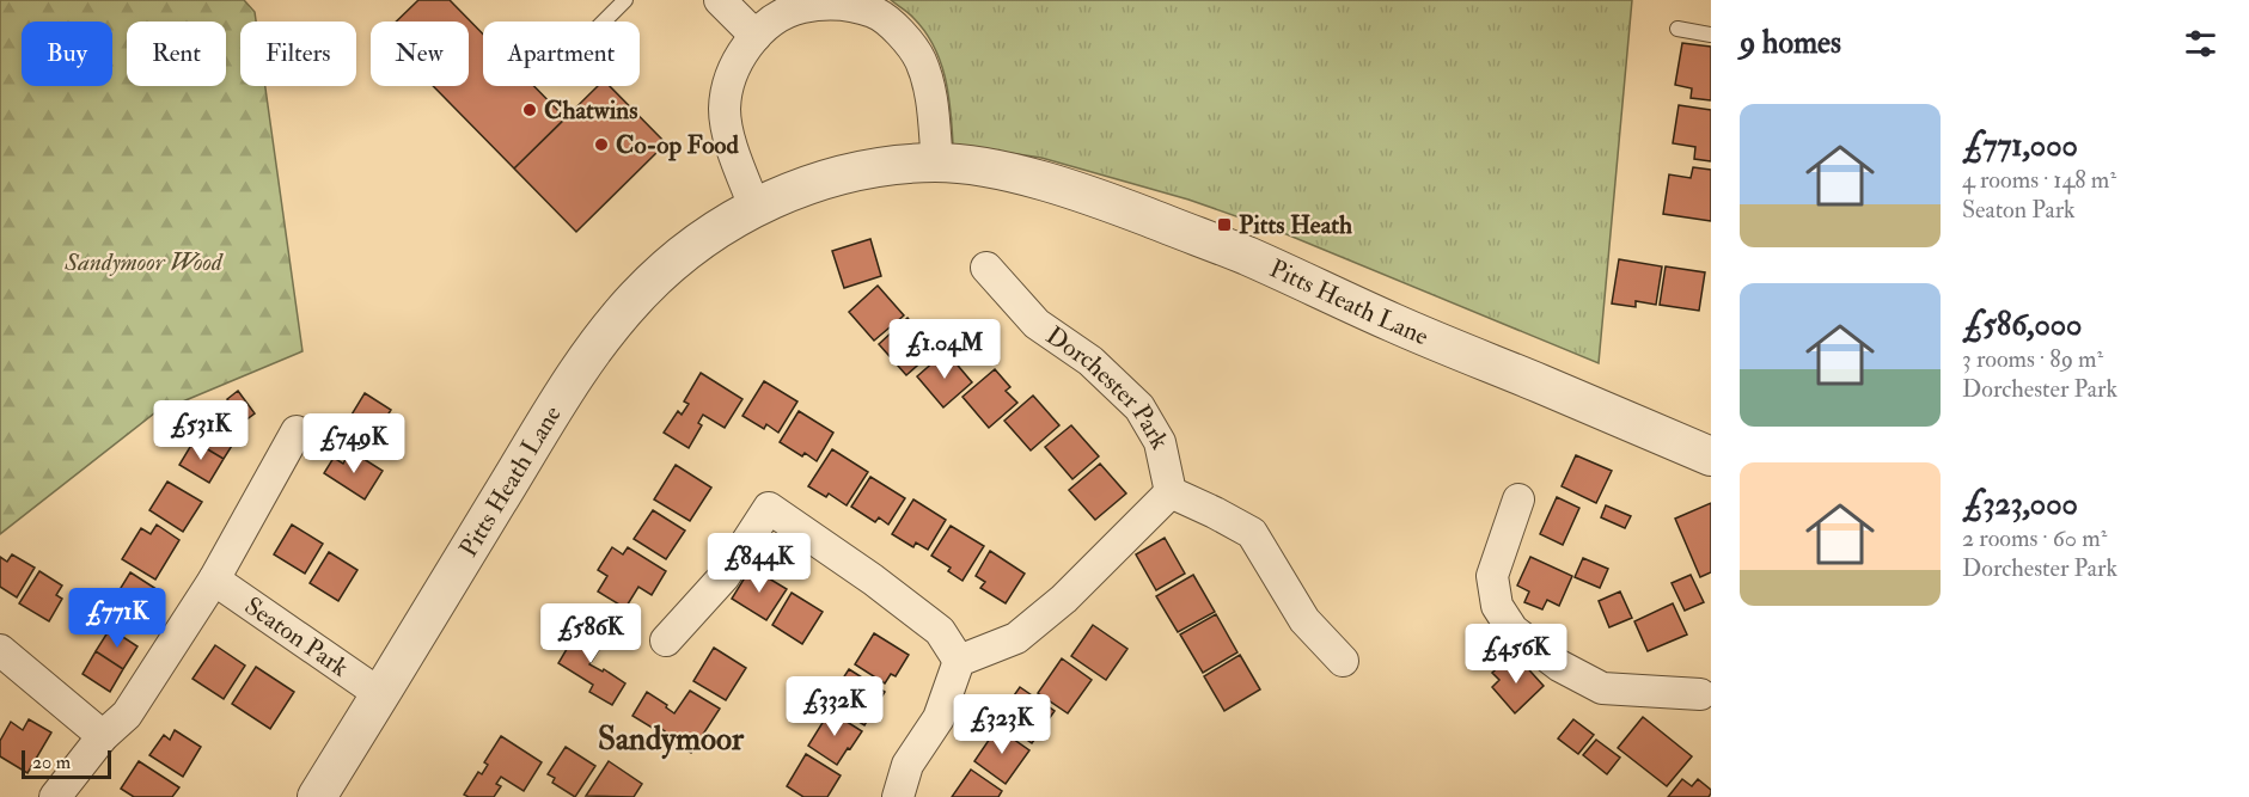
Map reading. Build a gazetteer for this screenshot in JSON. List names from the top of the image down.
{
  "streets": {
    "street": ["Pitts Heath Lane", "Dorchester Park", "Seaton Park"]
  },
  "crossings": [
    ["Pitts Heath Lane", "Seaton Park"]
  ],
  "districts": ["Sandymoor"],
  "parks": ["Sandymoor Wood"],
  "places": {
    "other": ["Chatwins", "Co-op Food"],
    "transit": ["Pitts Heath"]
  },
  "scale_bar": "20 m",
  "page": {
    "heading": "9 homes",
    "chip": [
      "Buy",
      "Rent",
      "Filters",
      "New",
      "Apartment"
    ],
    "list": [
      {
        "name": "£771,000",
        "note": "4 rooms · 148 m² · Seaton Park"
      },
      {
        "name": "£586,000",
        "note": "3 rooms · 89 m² · Dorchester Park"
      },
      {
        "name": "£323,000",
        "note": "2 rooms · 60 m² · Dorchester Park"
      }
    ],
    "price": [
      "£1.04M",
      "£531K",
      "£749K",
      "£844K",
      "£771K",
      "£586K",
      "£456K",
      "£332K",
      "£323K"
    ],
    "scale": "20 m"
  }
}
